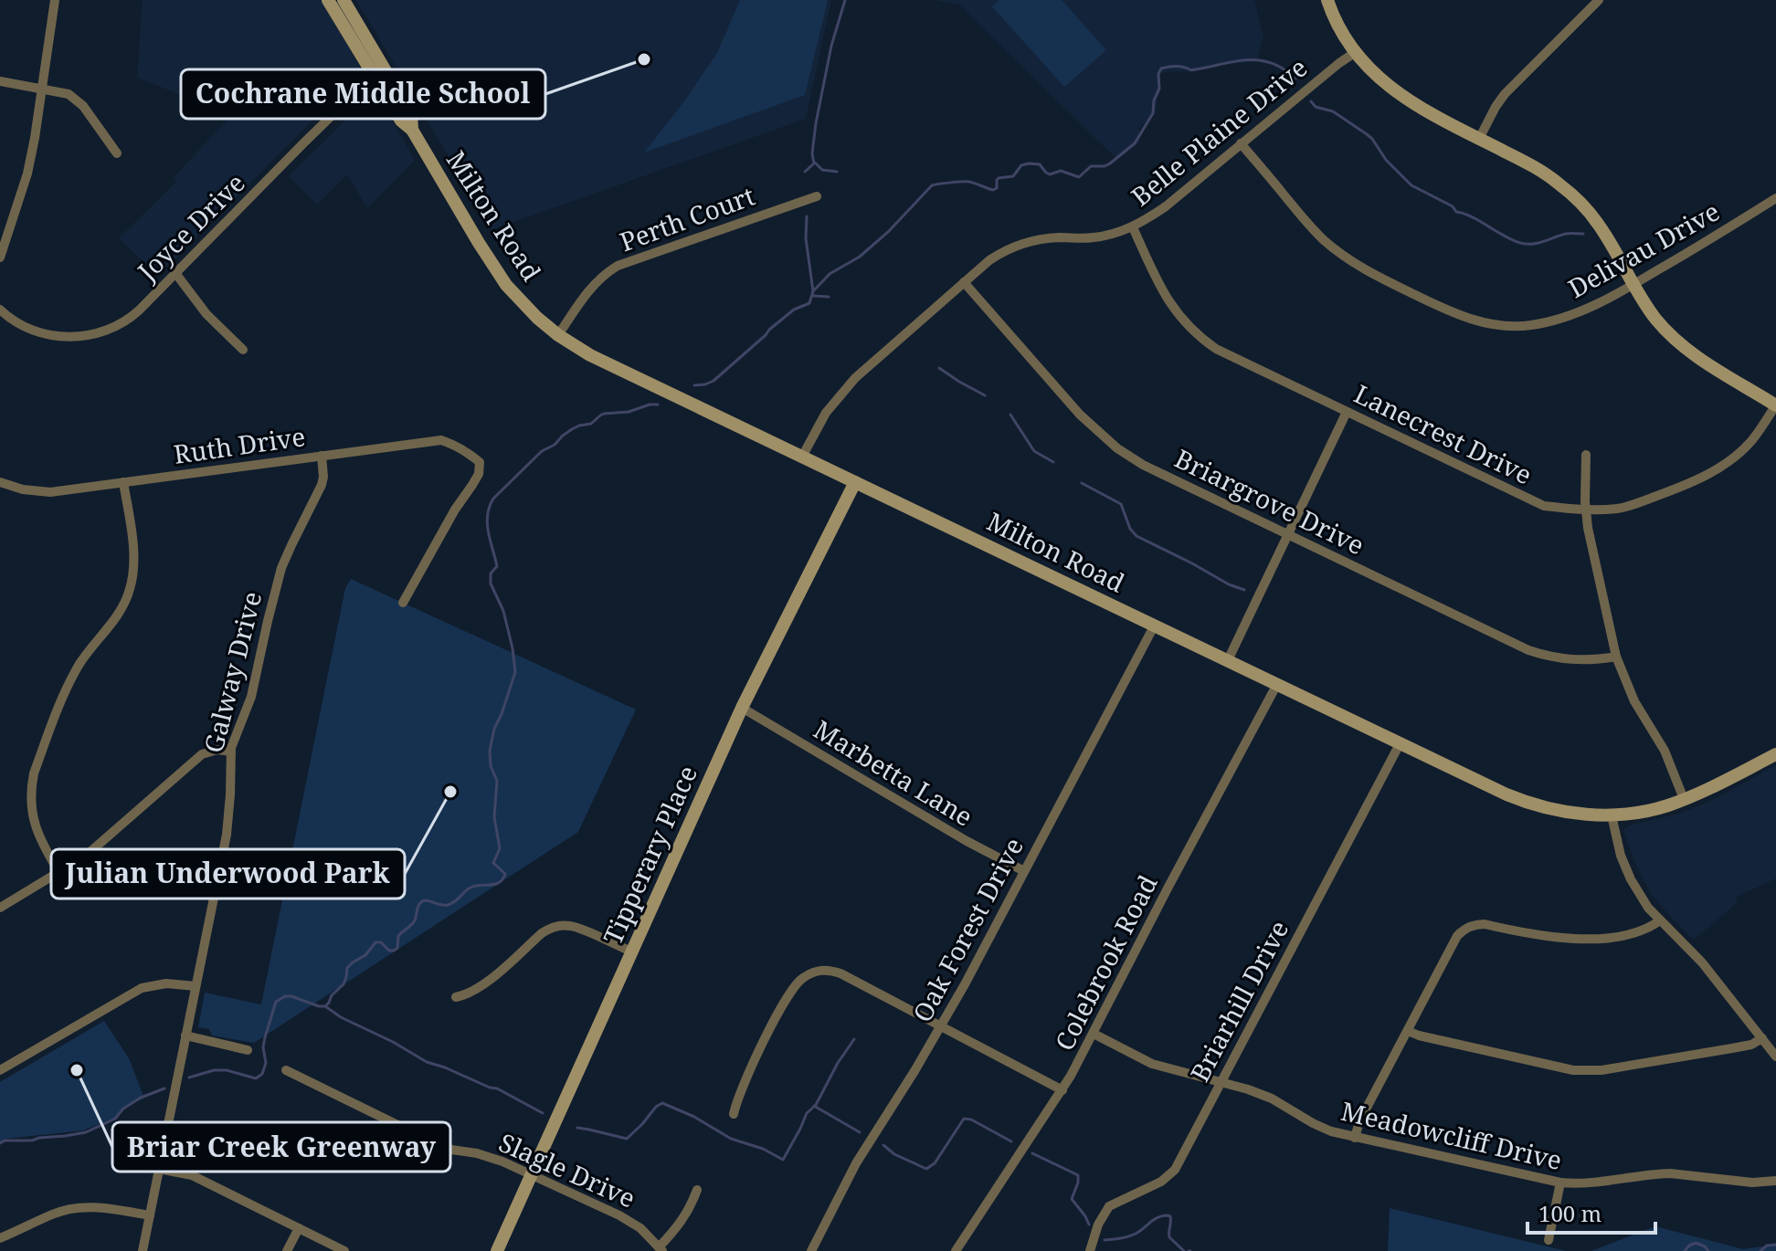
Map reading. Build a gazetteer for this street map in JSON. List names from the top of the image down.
{
  "streets": {
    "street": [
      "Belle Plaine Drive",
      "Milton Road",
      "Perth Court",
      "Joyce Drive",
      "Delivau Drive",
      "Lanecrest Drive",
      "Ruth Drive",
      "Briargrove Drive",
      "Galway Drive",
      "Marbetta Lane",
      "Tipperary Place",
      "Oak Forest Drive",
      "Colebrook Road",
      "Briarhill Drive",
      "Meadowcliff Drive",
      "Slagle Drive"
    ]
  },
  "crossings": [
    ["Belle Plaine Drive", "Milton Road"],
    ["Belle Plaine Drive", "Delivau Drive"],
    ["Belle Plaine Drive", "Lanecrest Drive"],
    ["Belle Plaine Drive", "Briargrove Drive"],
    ["Milton Road", "Perth Court"],
    ["Milton Road", "Joyce Drive"],
    ["Milton Road", "Tipperary Place"],
    ["Milton Road", "Oak Forest Drive"],
    ["Milton Road", "Colebrook Road"],
    ["Milton Road", "Briarhill Drive"],
    ["Ruth Drive", "Galway Drive"],
    ["Marbetta Lane", "Tipperary Place"],
    ["Marbetta Lane", "Oak Forest Drive"],
    ["Tipperary Place", "Slagle Drive"],
    ["Colebrook Road", "Meadowcliff Drive"],
    ["Briarhill Drive", "Meadowcliff Drive"]
  ],
  "places": ["Cochrane Middle School", "Julian Underwood Park", "Briar Creek Greenway"],
  "scale_bar": "100 m"
}
